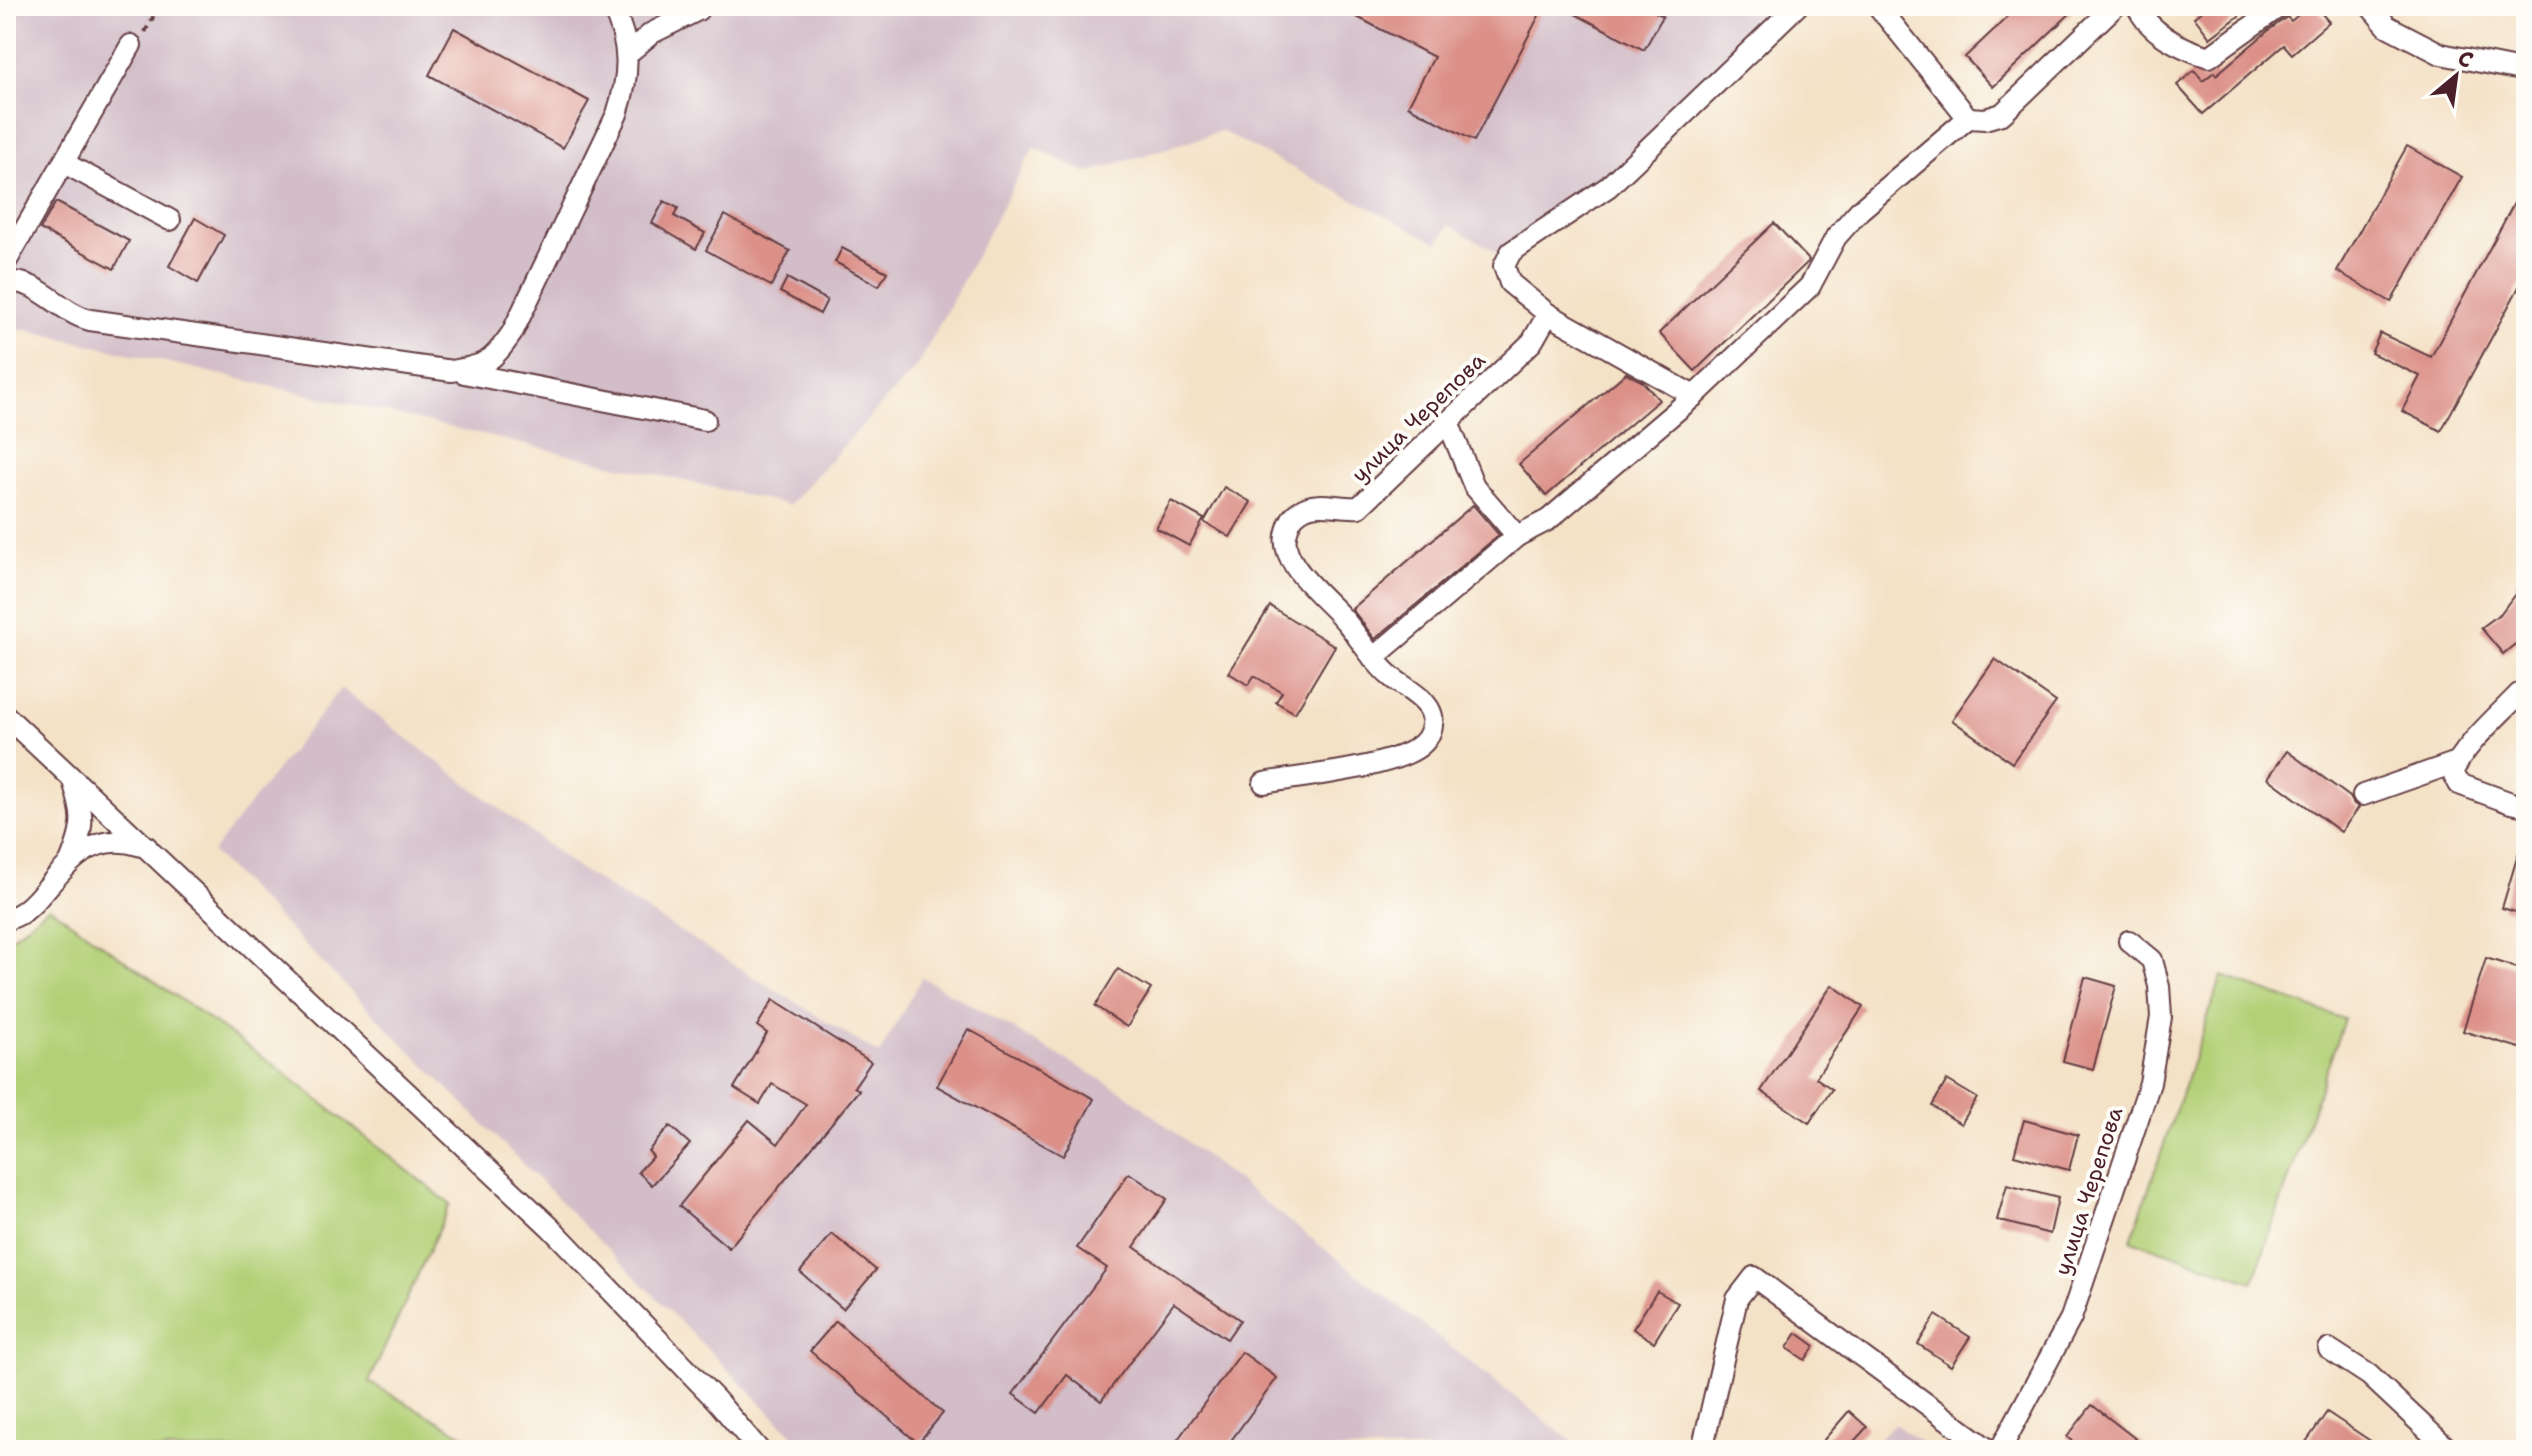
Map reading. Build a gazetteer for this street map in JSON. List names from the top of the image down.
{
  "streets": {
    "street": ["улица Черепова"]
  },
  "north": "top right"
}
